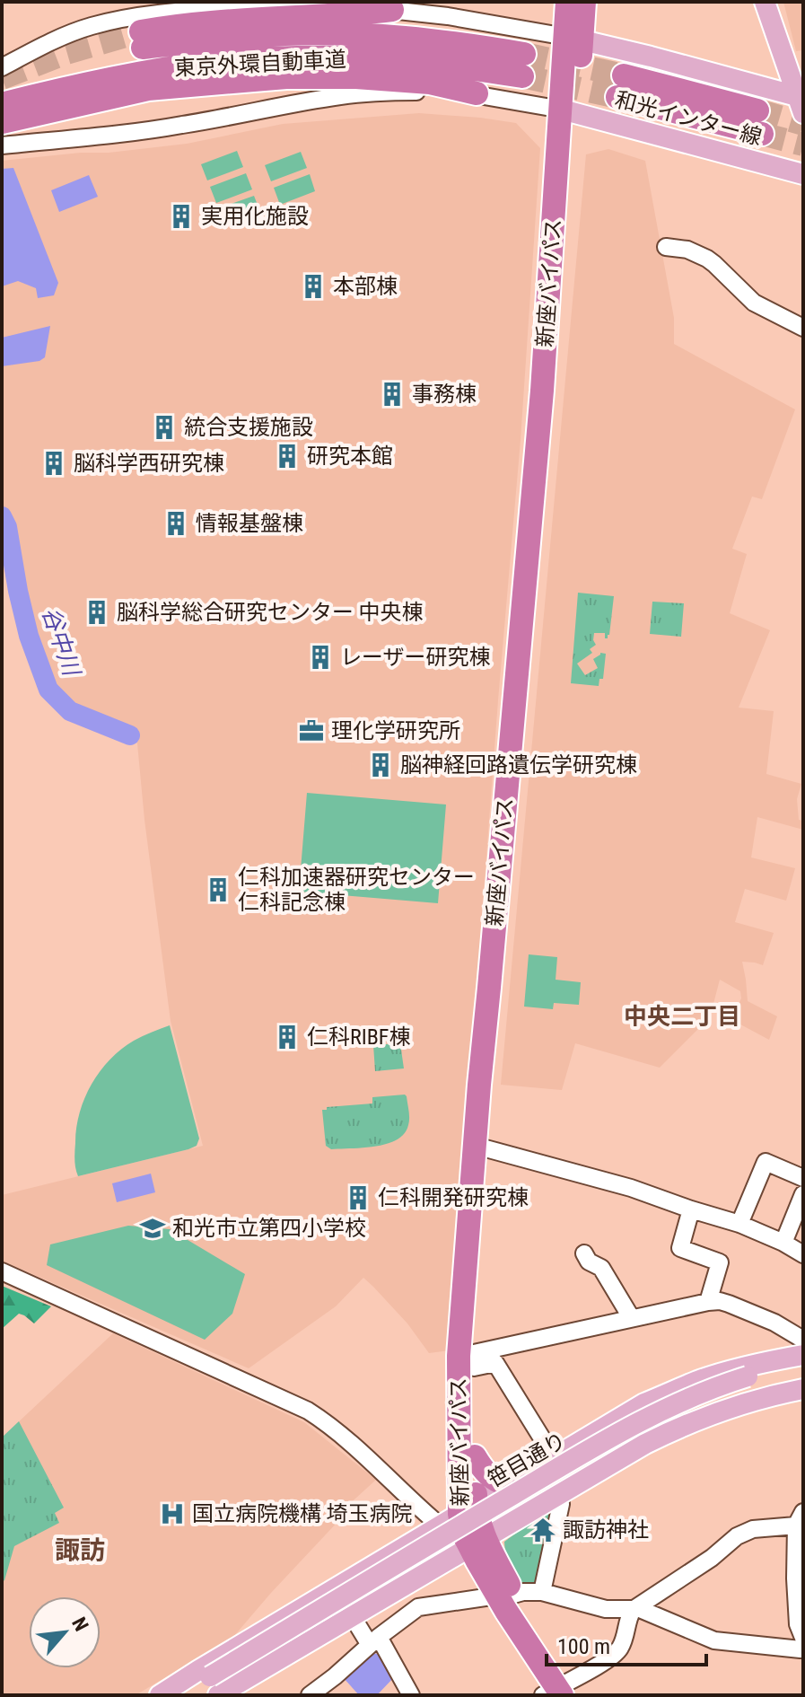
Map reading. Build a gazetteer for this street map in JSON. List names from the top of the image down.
{
  "streets": {
    "highway": ["東京外環自動車道", "新座バイパス"],
    "main road": ["和光インター線", "笹目通り"]
  },
  "crossings": [
    ["和光インター線", "新座バイパス"]
  ],
  "districts": ["中央二丁目", "諏訪"],
  "water": ["谷中川"],
  "places": {
    "building": [
      "実用化施設",
      "本部棟",
      "事務棟",
      "統合支援施設",
      "研究本館",
      "脳科学西研究棟",
      "情報基盤棟",
      "脳科学総合研究センター 中央棟",
      "レーザー研究棟",
      "脳神経回路遺伝学研究棟",
      "仁科加速器研究センター 仁科記念棟",
      "仁科RIBF棟",
      "仁科開発研究棟"
    ],
    "office": ["理化学研究所"],
    "school or university": ["和光市立第四小学校"],
    "hospital": ["国立病院機構 埼玉病院"],
    "temple": ["諏訪神社"]
  },
  "scale_bar": "100 m",
  "north": "top right"
}
